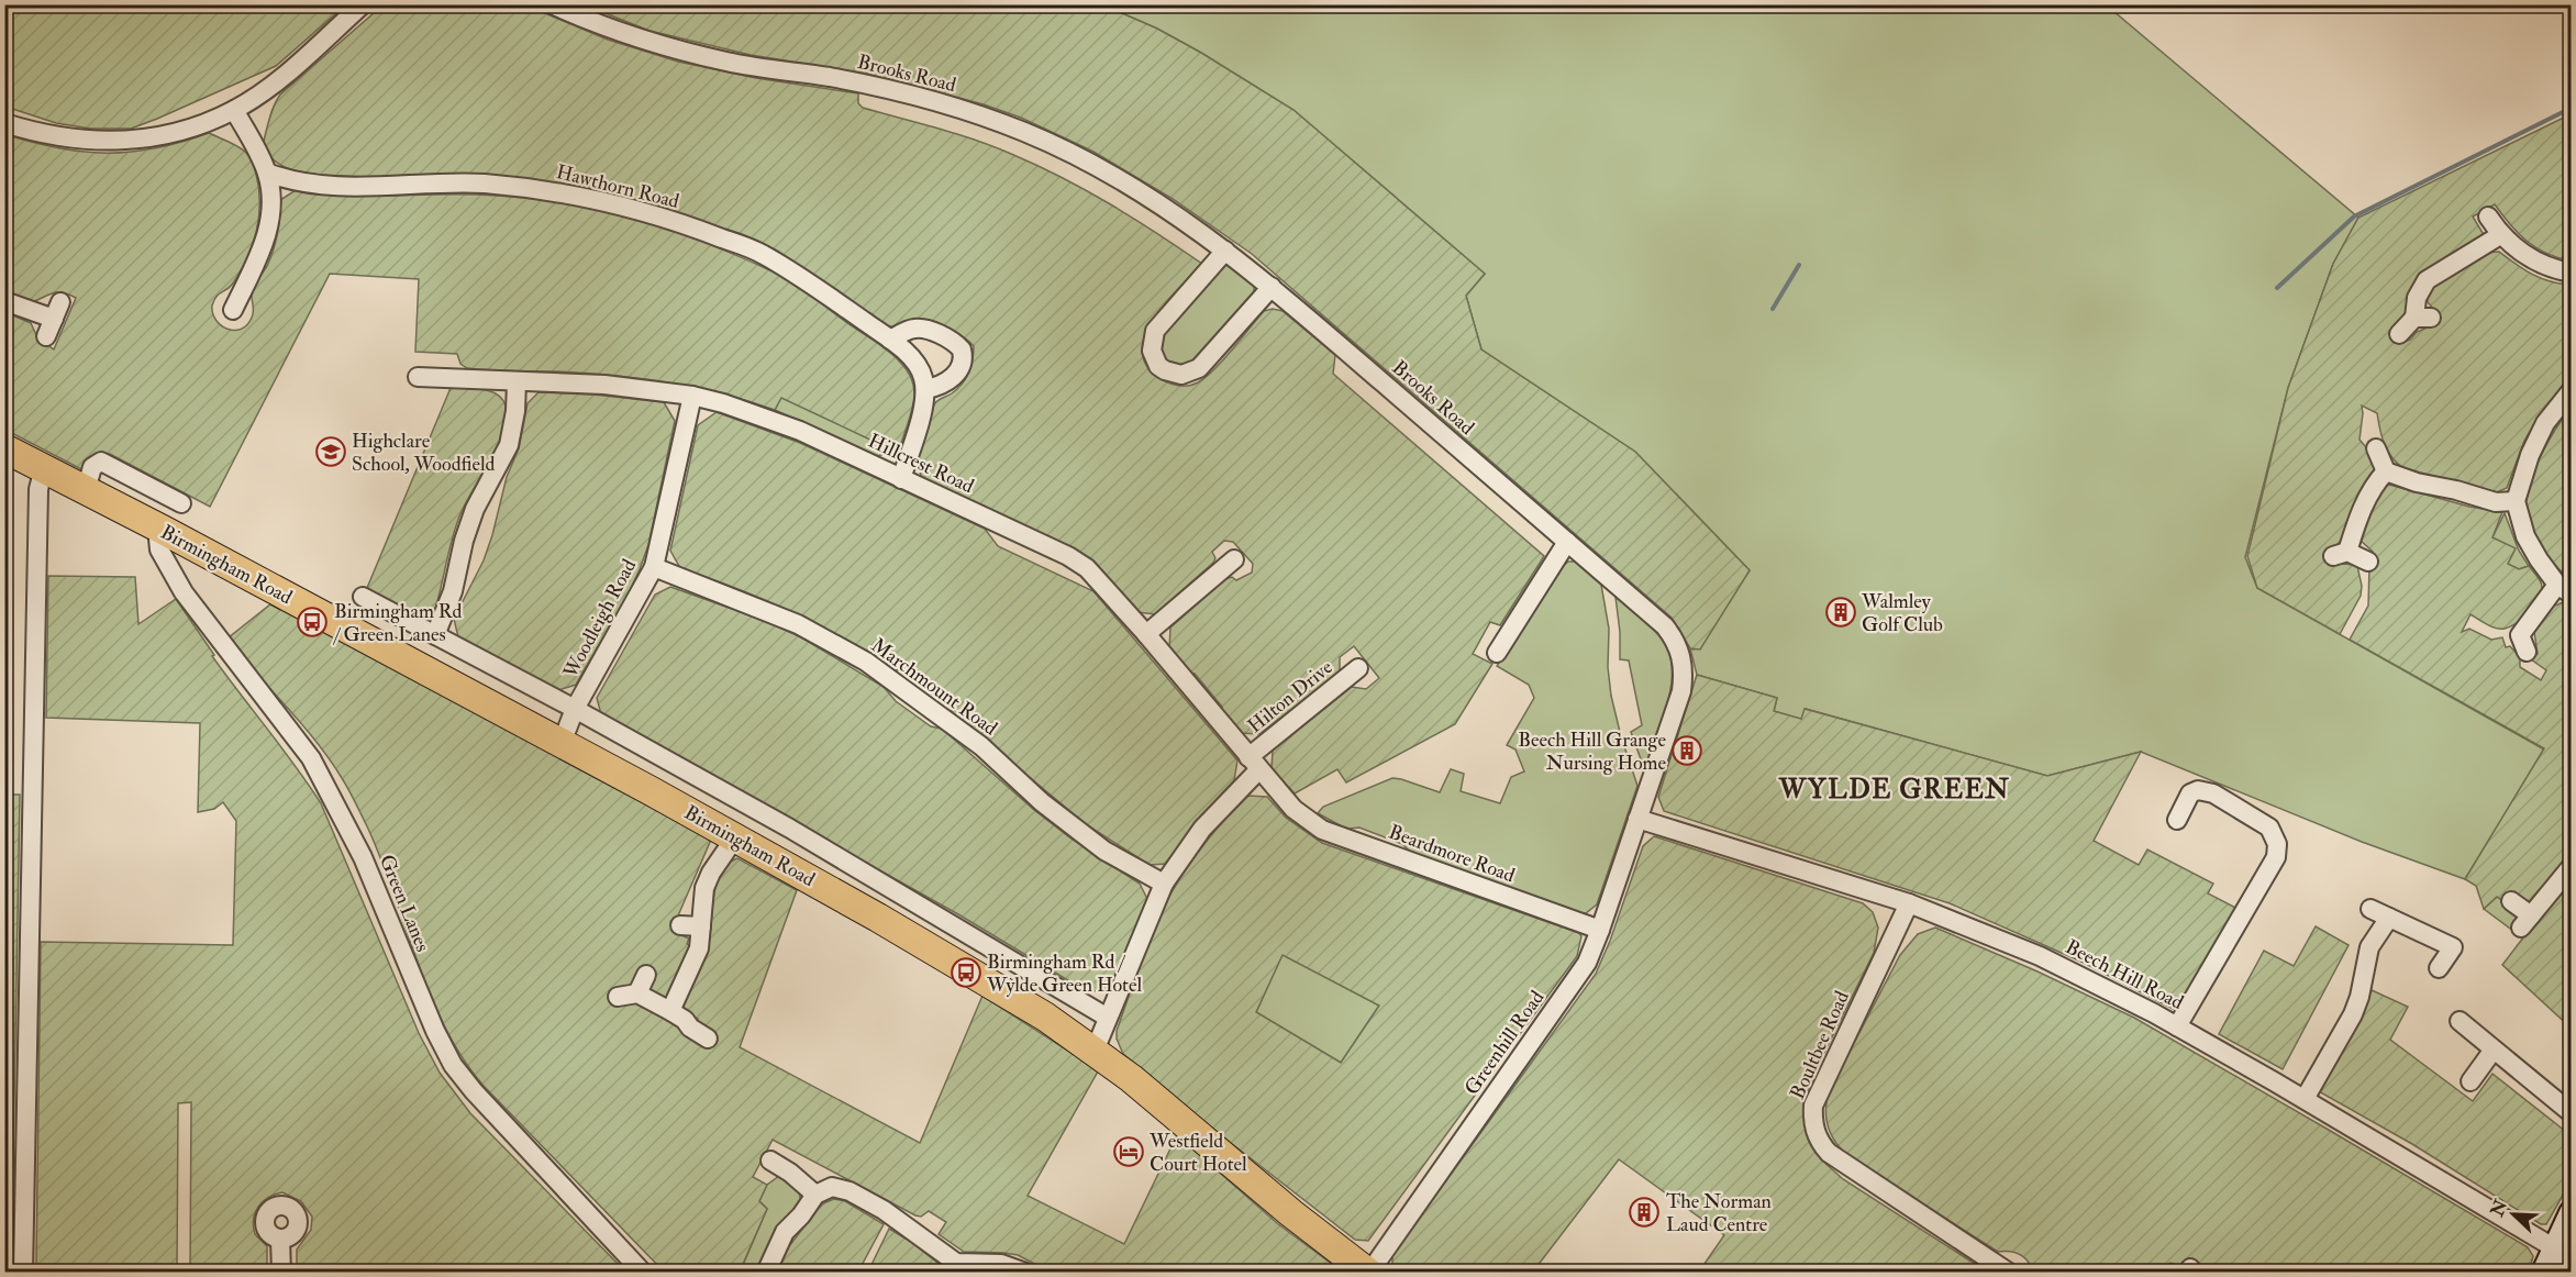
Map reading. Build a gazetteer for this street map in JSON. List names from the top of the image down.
{
  "streets": {
    "main road": ["Birmingham Road"],
    "street": [
      "Brooks Road",
      "Hawthorn Road",
      "Hillcrest Road",
      "Woodleigh Road",
      "Marchmount Road",
      "Hilton Drive",
      "Beardmore Road",
      "Green Lanes",
      "Beech Hill Road",
      "Greenhill Road",
      "Boultbee Road"
    ]
  },
  "crossings": [
    ["Brooks Road", "Beech Hill Road"],
    ["Brooks Road", "Greenhill Road"],
    ["Hillcrest Road", "Woodleigh Road"],
    ["Hillcrest Road", "Hilton Drive"],
    ["Hillcrest Road", "Beardmore Road"],
    ["Birmingham Road", "Woodleigh Road"],
    ["Birmingham Road", "Hilton Drive"],
    ["Birmingham Road", "Green Lanes"],
    ["Birmingham Road", "Greenhill Road"],
    ["Woodleigh Road", "Marchmount Road"],
    ["Marchmount Road", "Hilton Drive"],
    ["Beardmore Road", "Greenhill Road"],
    ["Beech Hill Road", "Greenhill Road"],
    ["Beech Hill Road", "Boultbee Road"]
  ],
  "districts": ["WYLDE GREEN"],
  "places": {
    "school or university": ["Highclare School, Woodfield"],
    "building": ["Walmley Golf Club", "Beech Hill Grange Nursing Home", "The Norman Laud Centre"],
    "bus stop": ["Birmingham Rd / Green Lanes", "Birmingham Rd / Wylde Green Hotel"],
    "hotel": ["Westfield Court Hotel"]
  },
  "north": "top left"
}
